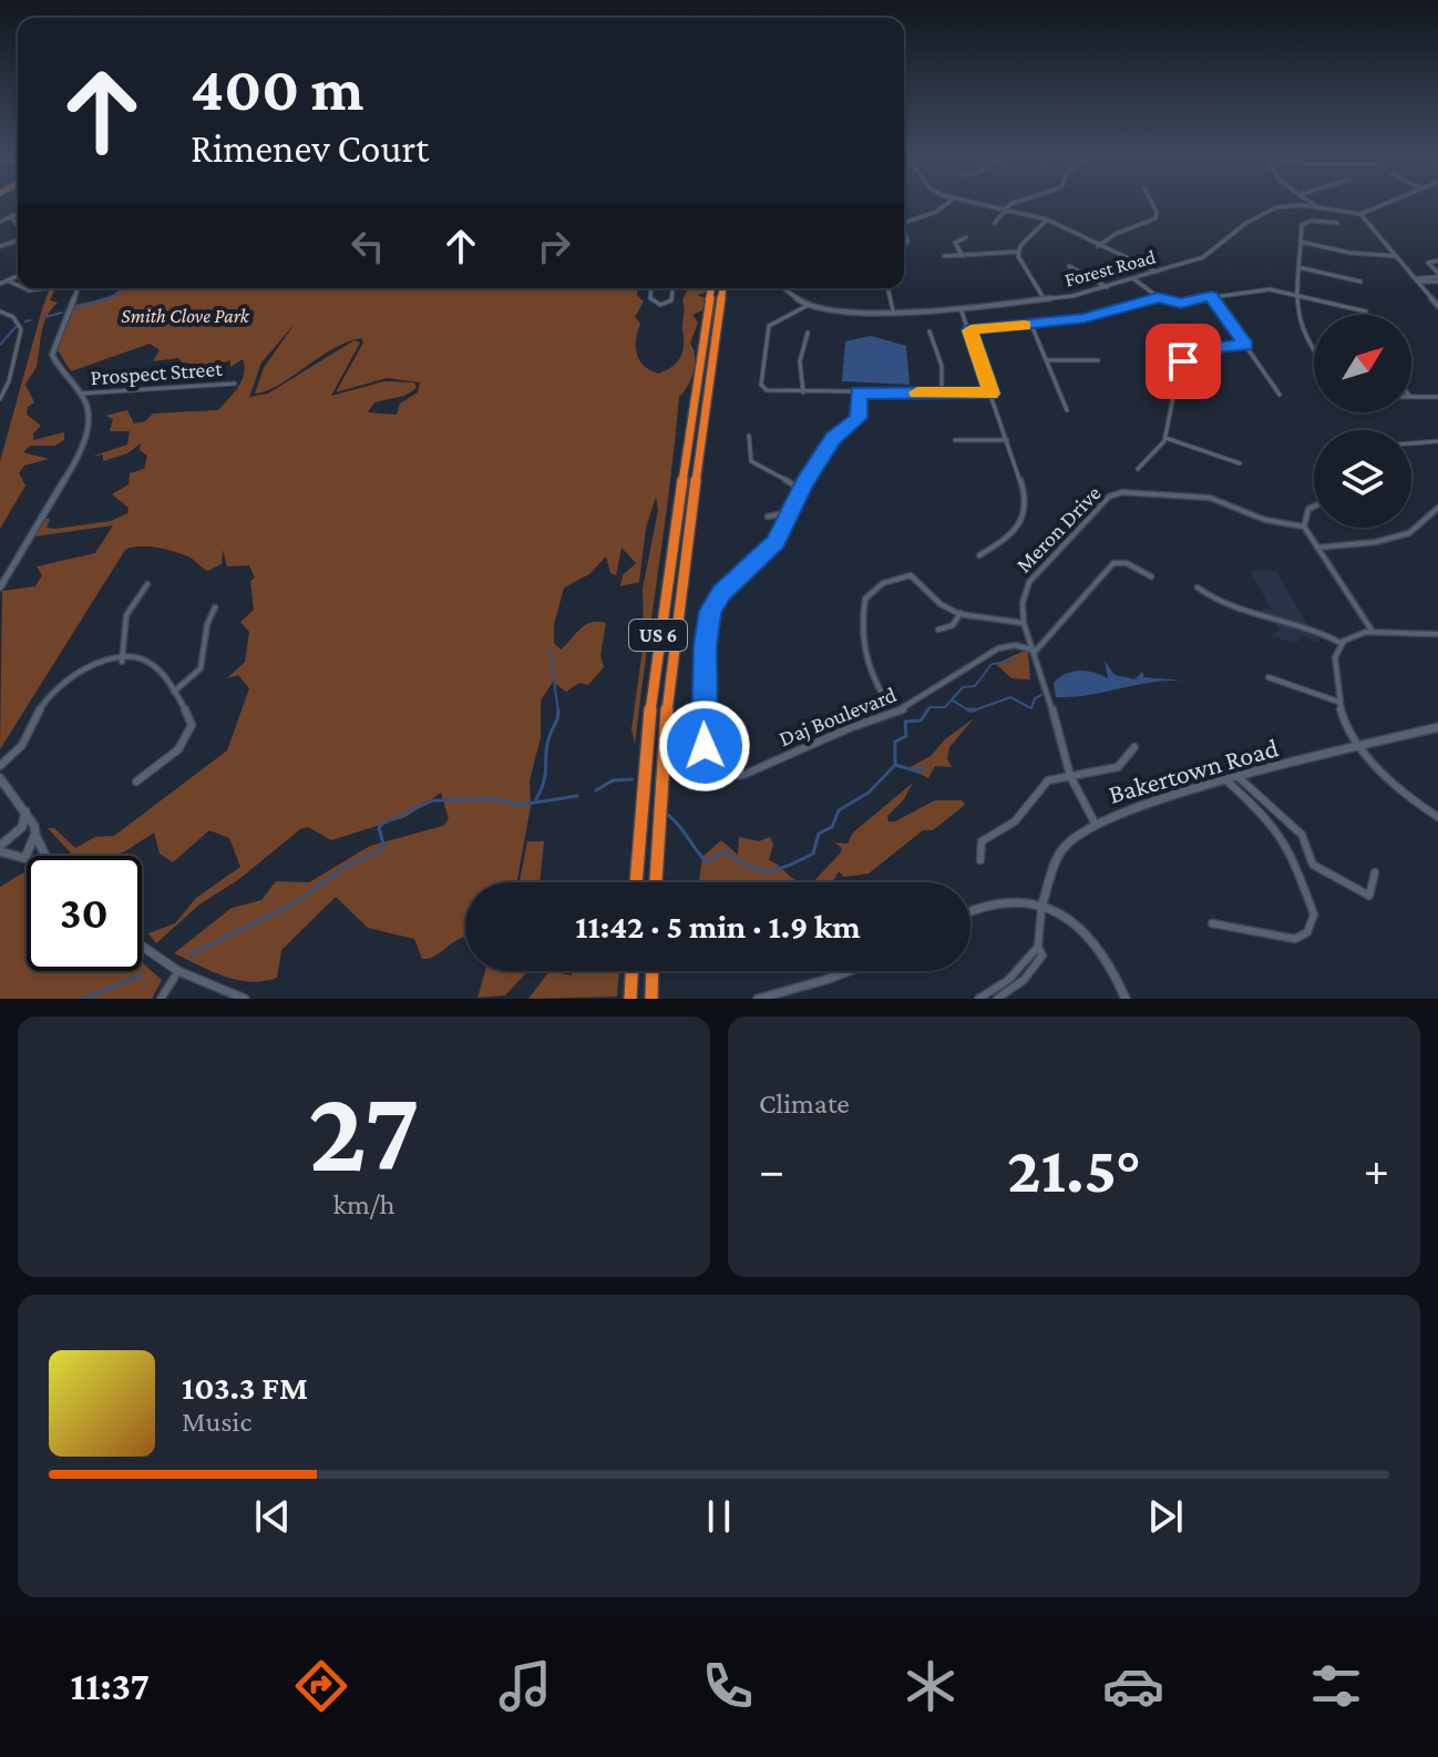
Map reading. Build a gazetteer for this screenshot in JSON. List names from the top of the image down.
{
  "streets": {
    "highway": ["US 6"],
    "street": [
      "Forest Road",
      "Prospect Street",
      "Meron Drive",
      "Daj Boulevard",
      "Bakertown Road"
    ]
  },
  "parks": ["Smith Clove Park"],
  "north": "top right",
  "page": {
    "turn": ["400 m", "Rimenev Court"],
    "limit": "30",
    "trip": "11:42 · 5 min · 1.9 km",
    "tile": [
      ["27", "km/h"],
      "Climate"
    ],
    "heat": ["−", "21.5°", "+"],
    "song": ["103.3 FM", "Music"],
    "tabs": "11:37"
  }
}
